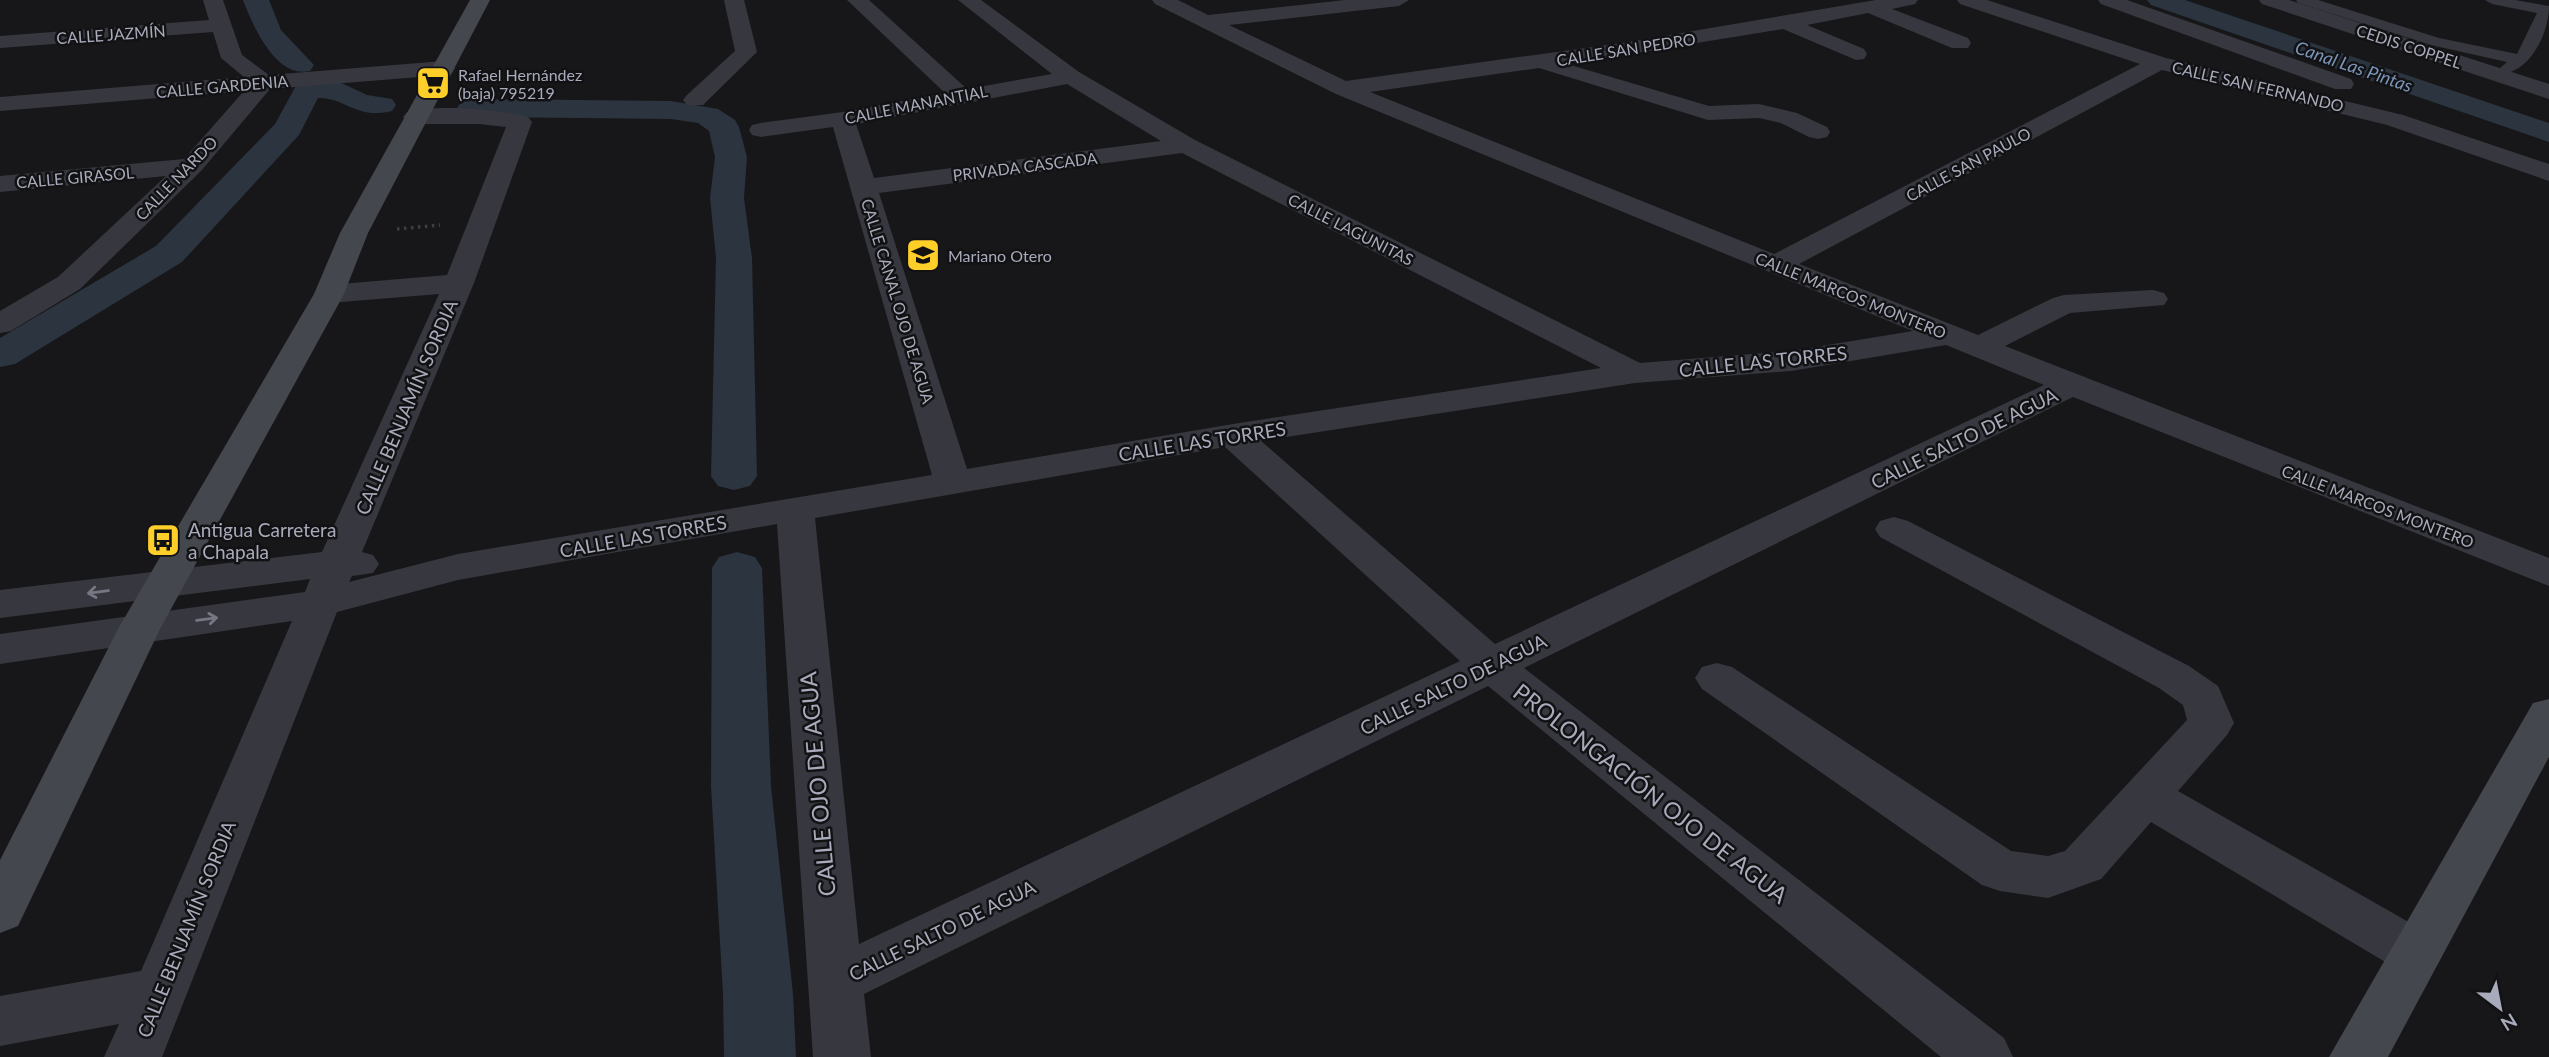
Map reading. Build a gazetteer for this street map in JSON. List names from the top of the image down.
{
  "streets": {
    "street": [
      "CALLE JAZMÍN",
      "CEDIS COPPEL",
      "CALLE SAN PEDRO",
      "CALLE GARDENIA",
      "CALLE SAN FERNANDO",
      "CALLE MANANTIAL",
      "CALLE SAN PAULO",
      "PRIVADA CASCADA",
      "CALLE GIRASOL",
      "CALLE NARDO",
      "CALLE LAGUNITAS",
      "CALLE MARCOS MONTERO",
      "CALLE CANAL OJO DE AGUA",
      "CALLE LAS TORRES",
      "CALLE BENJAMÍN SORDIA",
      "CALLE SALTO DE AGUA",
      "CALLE OJO DE AGUA",
      "PROLONGACIÓN OJO DE AGUA"
    ]
  },
  "crossings": [
    ["CALLE SAN PEDRO", "CALLE MARCOS MONTERO"],
    ["CALLE GARDENIA", "CALLE NARDO"],
    ["CALLE SAN FERNANDO", "CALLE SAN PAULO"],
    ["CALLE MANANTIAL", "CALLE LAGUNITAS"],
    ["CALLE MANANTIAL", "CALLE CANAL OJO DE AGUA"],
    ["CALLE SAN PAULO", "CALLE MARCOS MONTERO"],
    ["PRIVADA CASCADA", "CALLE LAGUNITAS"],
    ["PRIVADA CASCADA", "CALLE CANAL OJO DE AGUA"],
    ["CALLE GIRASOL", "CALLE NARDO"],
    ["CALLE LAGUNITAS", "CALLE LAS TORRES"],
    ["CALLE MARCOS MONTERO", "CALLE LAS TORRES"],
    ["CALLE MARCOS MONTERO", "CALLE SALTO DE AGUA"],
    ["CALLE CANAL OJO DE AGUA", "CALLE LAS TORRES"],
    ["CALLE LAS TORRES", "CALLE BENJAMÍN SORDIA"],
    ["CALLE LAS TORRES", "CALLE OJO DE AGUA"],
    ["CALLE LAS TORRES", "PROLONGACIÓN OJO DE AGUA"],
    ["CALLE SALTO DE AGUA", "CALLE OJO DE AGUA"],
    ["CALLE SALTO DE AGUA", "PROLONGACIÓN OJO DE AGUA"]
  ],
  "water": ["Canal Las Pintas"],
  "places": {
    "supermarket": ["Rafael Hernández (baja) 795219"],
    "school or university": ["Mariano Otero"],
    "bus stop": ["Antigua Carretera a Chapala"]
  },
  "north": "bottom right"
}
